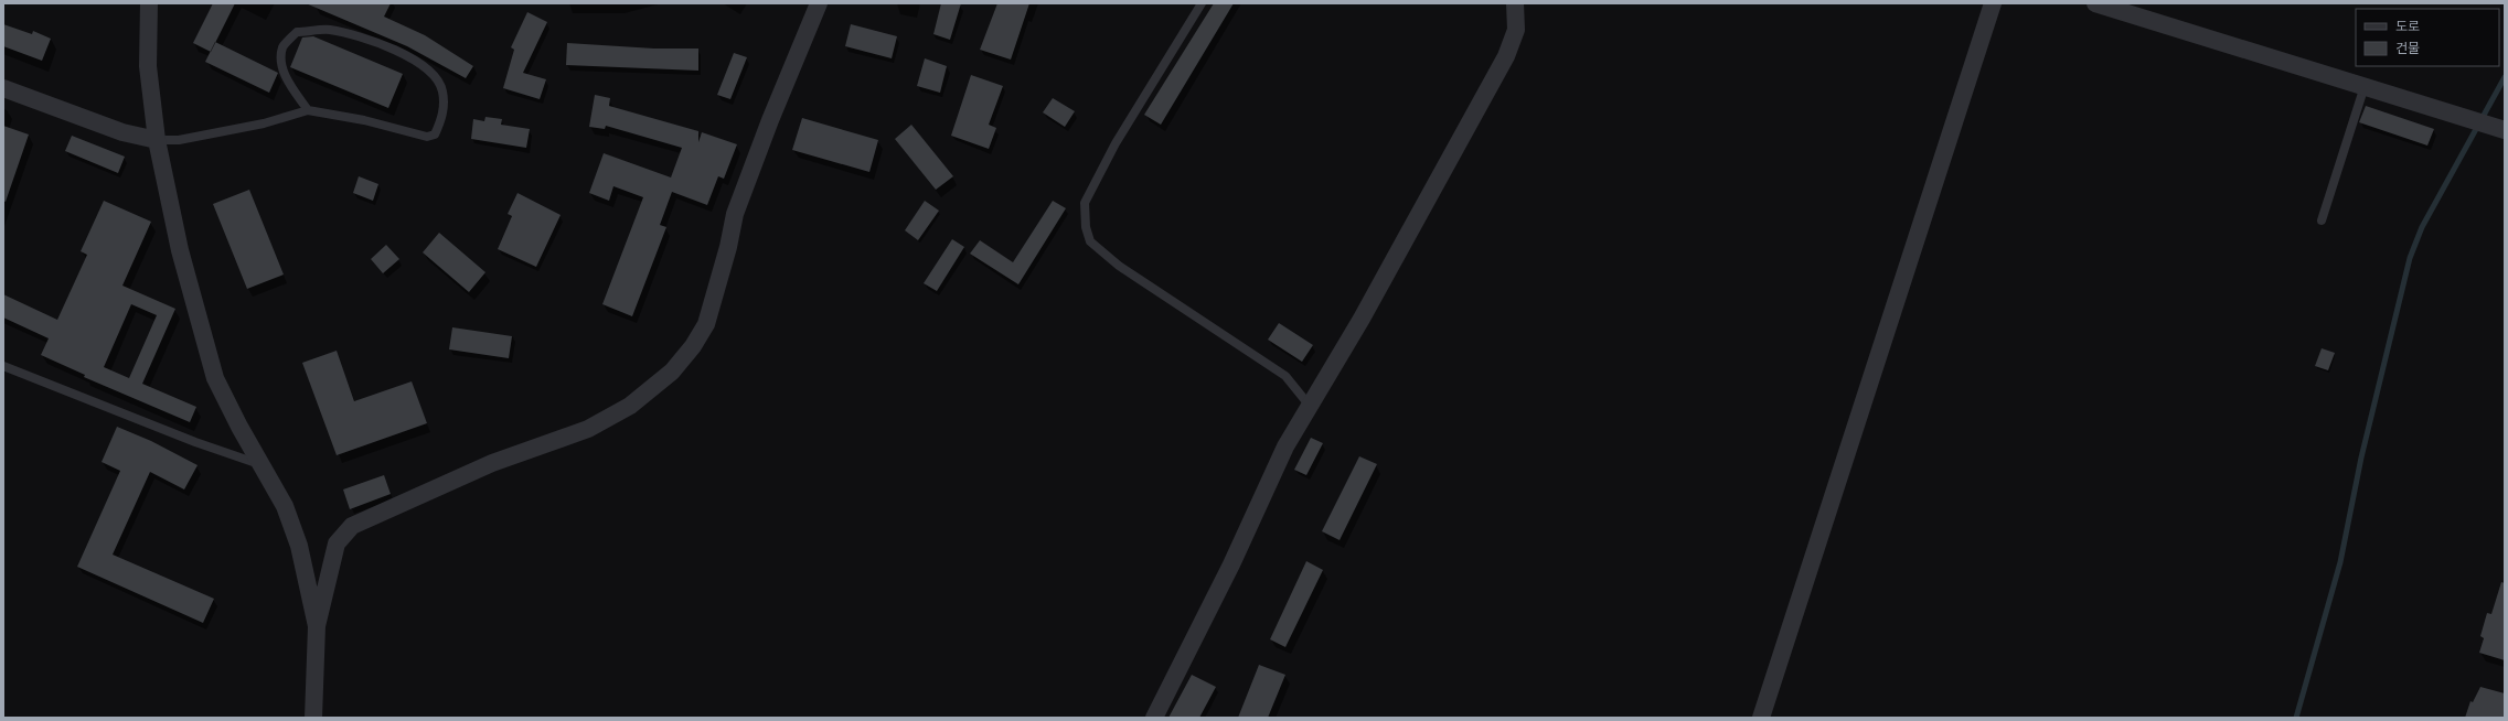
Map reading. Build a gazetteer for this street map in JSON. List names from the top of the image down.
{
  "legend": ["도로", "건물"]
}
